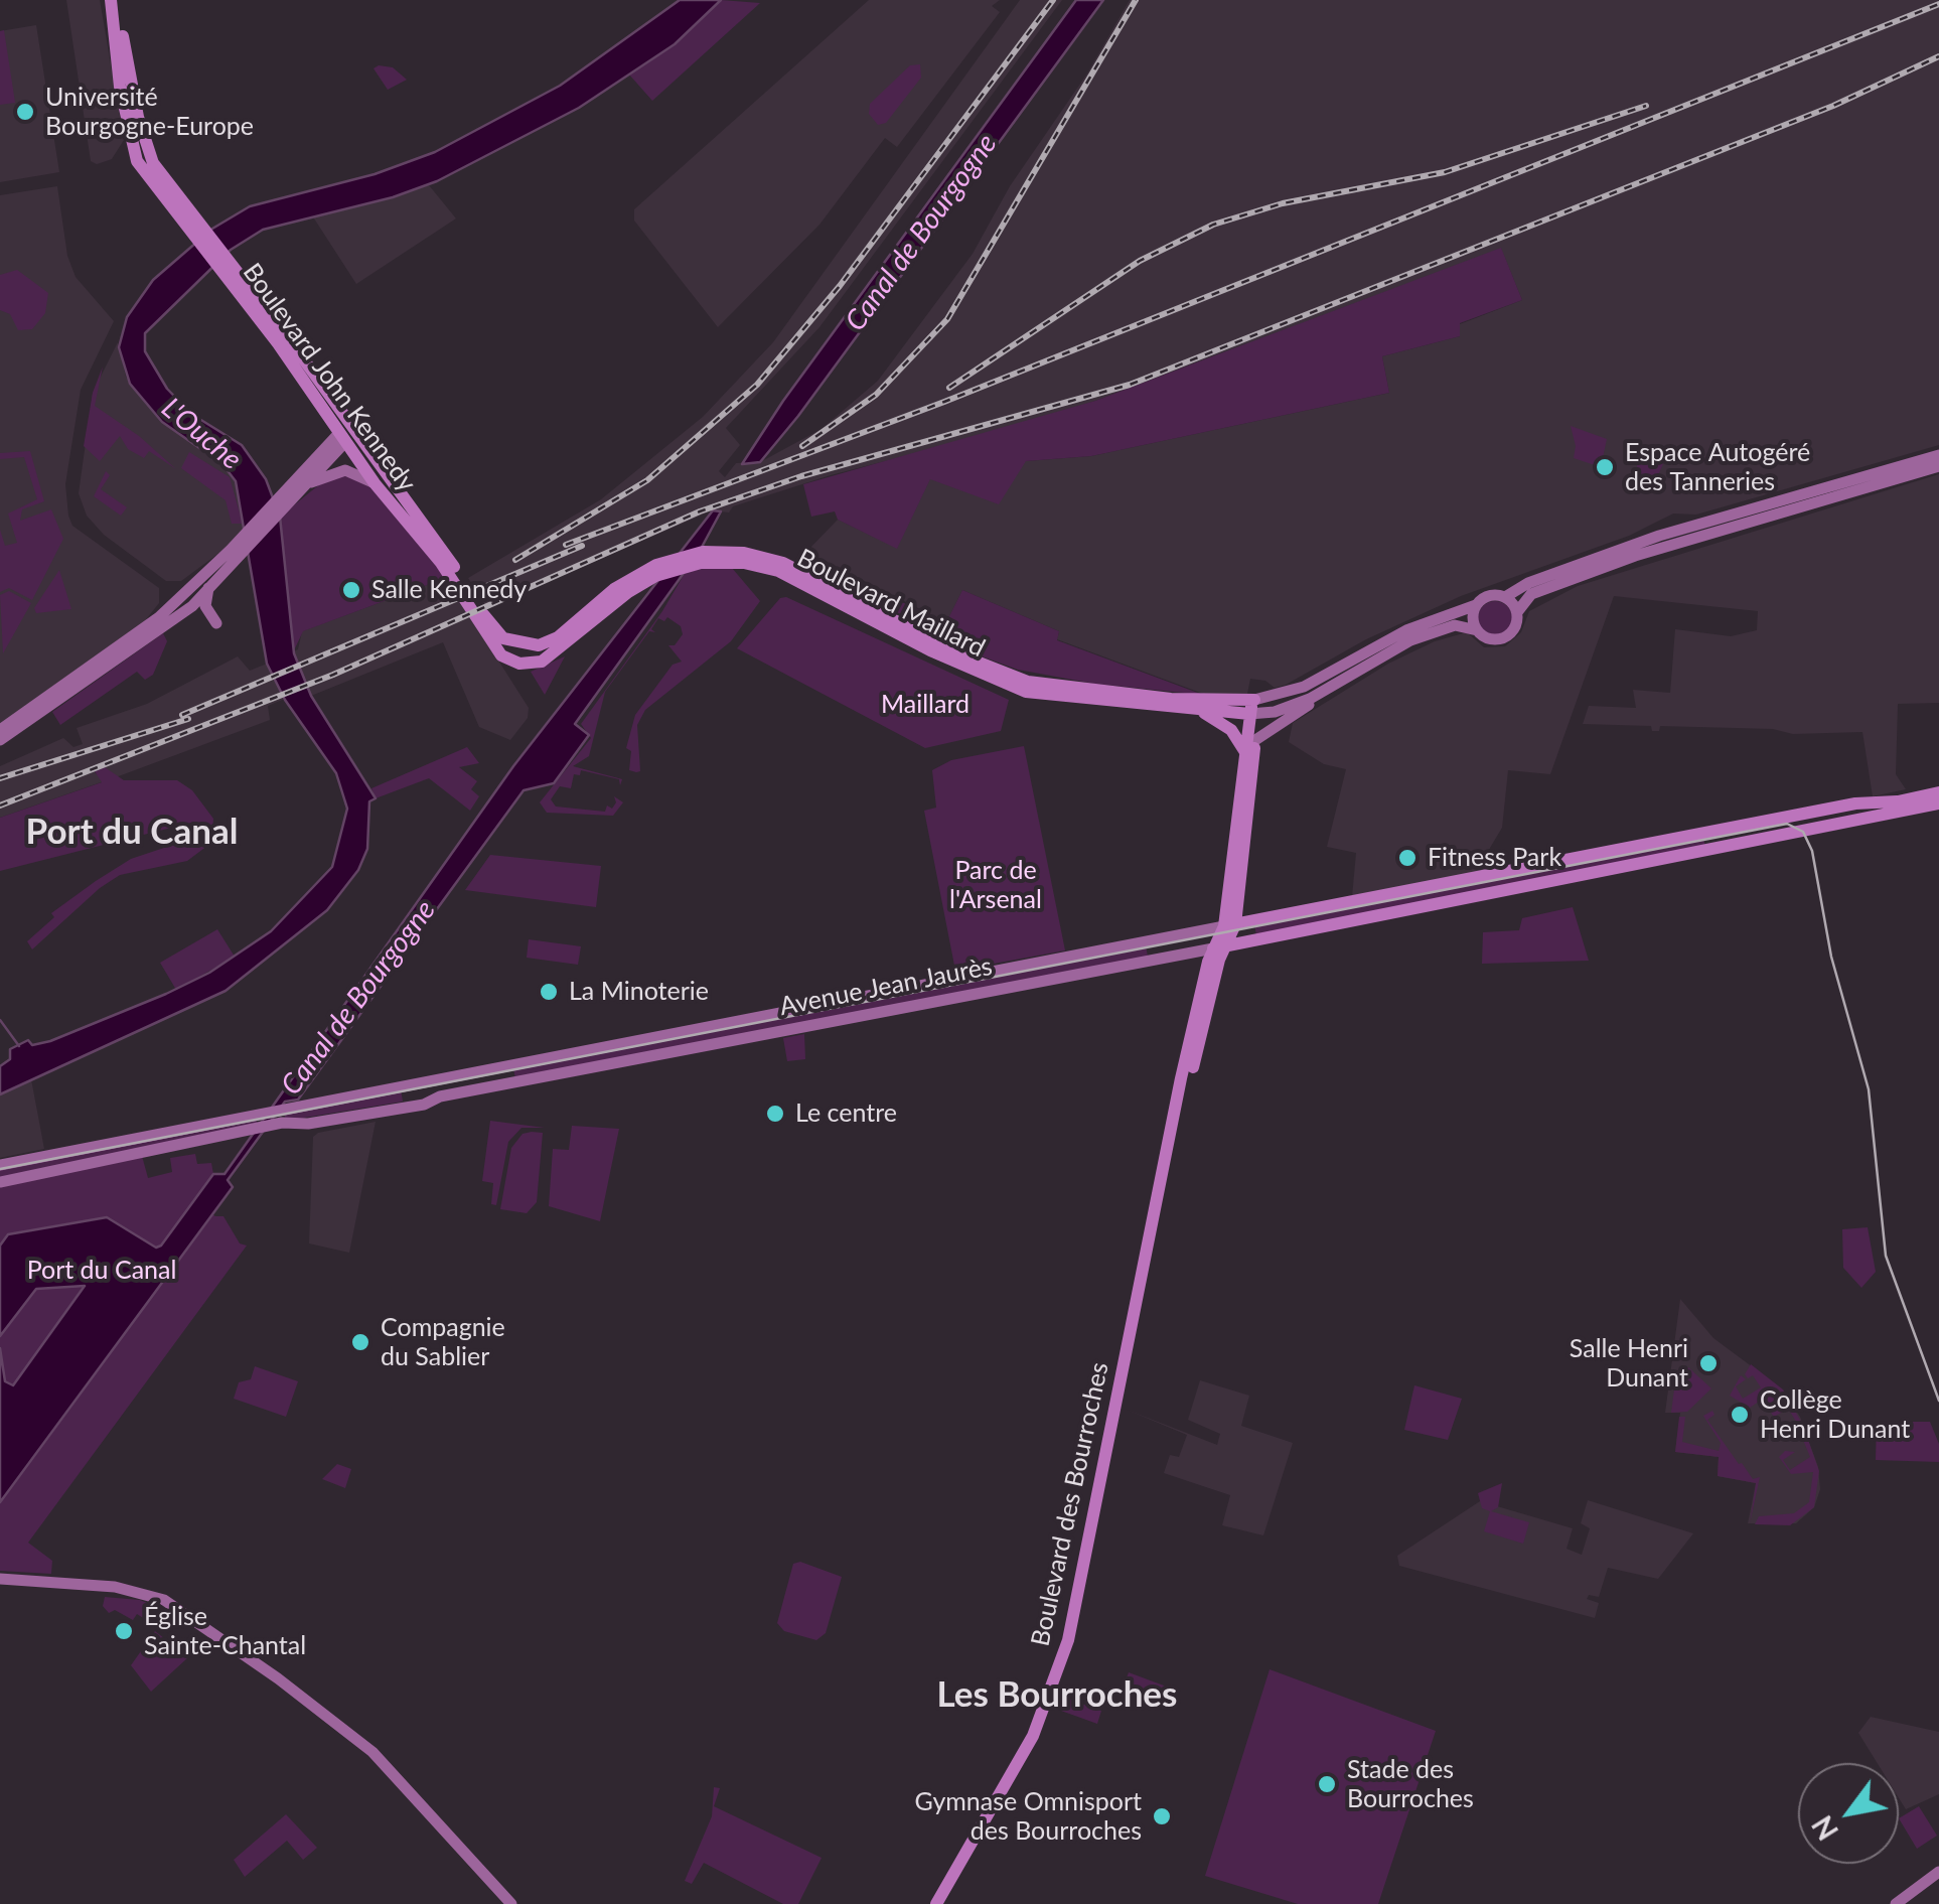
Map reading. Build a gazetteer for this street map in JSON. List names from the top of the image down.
{
  "streets": {
    "main road": [
      "Boulevard John Kennedy",
      "Boulevard Maillard",
      "Avenue Jean Jaurès",
      "Boulevard des Bourroches"
    ]
  },
  "crossings": [
    ["Boulevard John Kennedy", "Boulevard Maillard"],
    ["Avenue Jean Jaurès", "Boulevard des Bourroches"]
  ],
  "districts": ["Port du Canal", "Les Bourroches"],
  "water": ["Canal de Bourgogne", "L'Ouche"],
  "parks": ["Maillard", "Parc de l'Arsenal", "Port du Canal"],
  "places": [
    "Université Bourgogne-Europe",
    "Espace Autogéré des Tanneries",
    "Salle Kennedy",
    "Fitness Park",
    "La Minoterie",
    "Le centre",
    "Compagnie du Sablier",
    "Salle Henri Dunant",
    "Collège Henri Dunant",
    "Église Sainte-Chantal",
    "Stade des Bourroches",
    "Gymnase Omnisport des Bourroches"
  ],
  "north": "bottom left"
}
